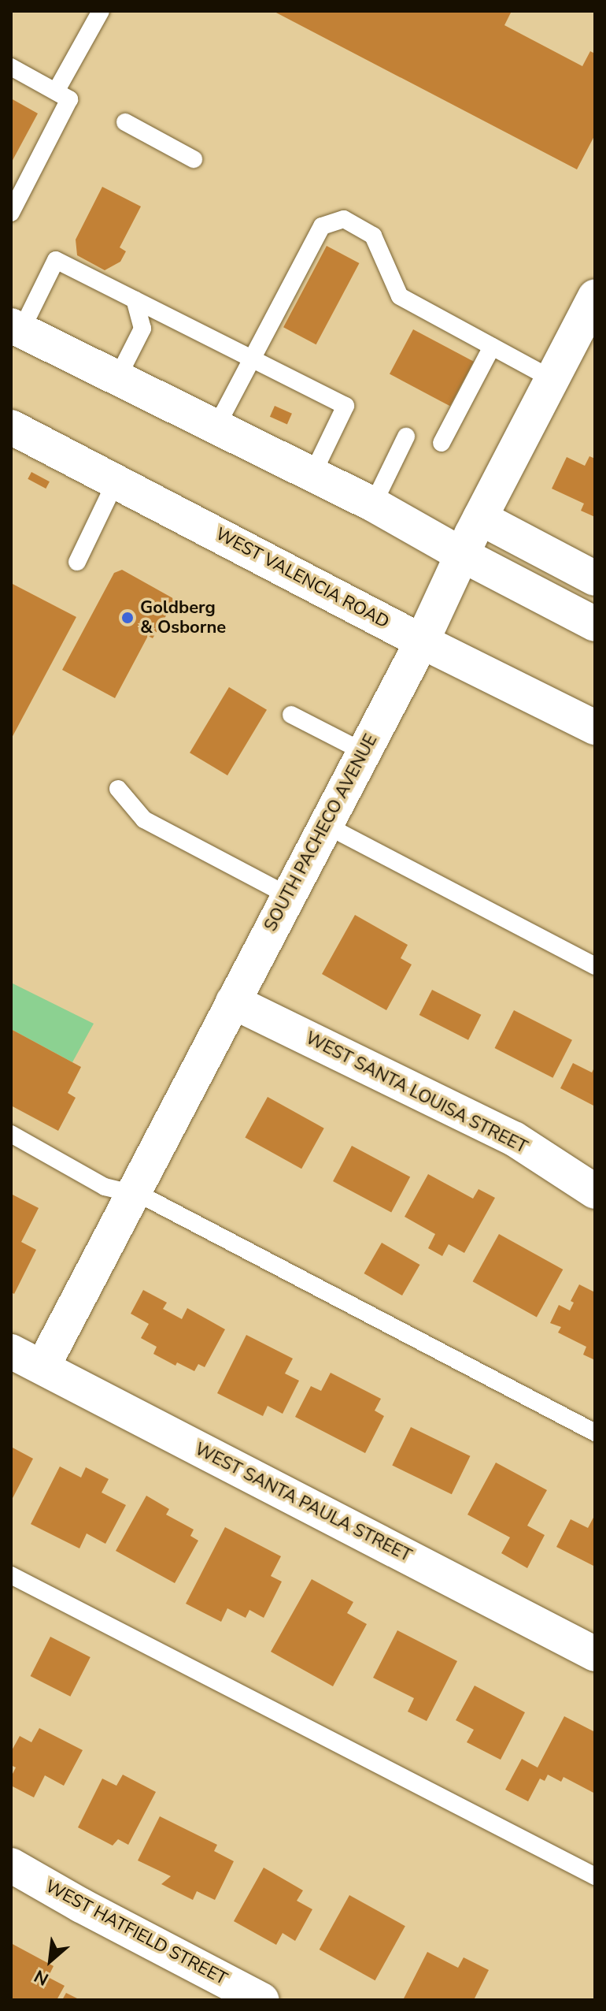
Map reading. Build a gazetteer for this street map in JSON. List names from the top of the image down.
{
  "streets": {
    "street": [
      "WEST VALENCIA ROAD",
      "SOUTH PACHECO AVENUE",
      "WEST SANTA LOUISA STREET",
      "WEST SANTA PAULA STREET",
      "WEST HATFIELD STREET"
    ]
  },
  "crossings": [
    ["WEST VALENCIA ROAD", "SOUTH PACHECO AVENUE"],
    ["SOUTH PACHECO AVENUE", "WEST SANTA LOUISA STREET"],
    ["SOUTH PACHECO AVENUE", "WEST SANTA PAULA STREET"]
  ],
  "places": ["Goldberg & Osborne"],
  "north": "bottom left"
}
